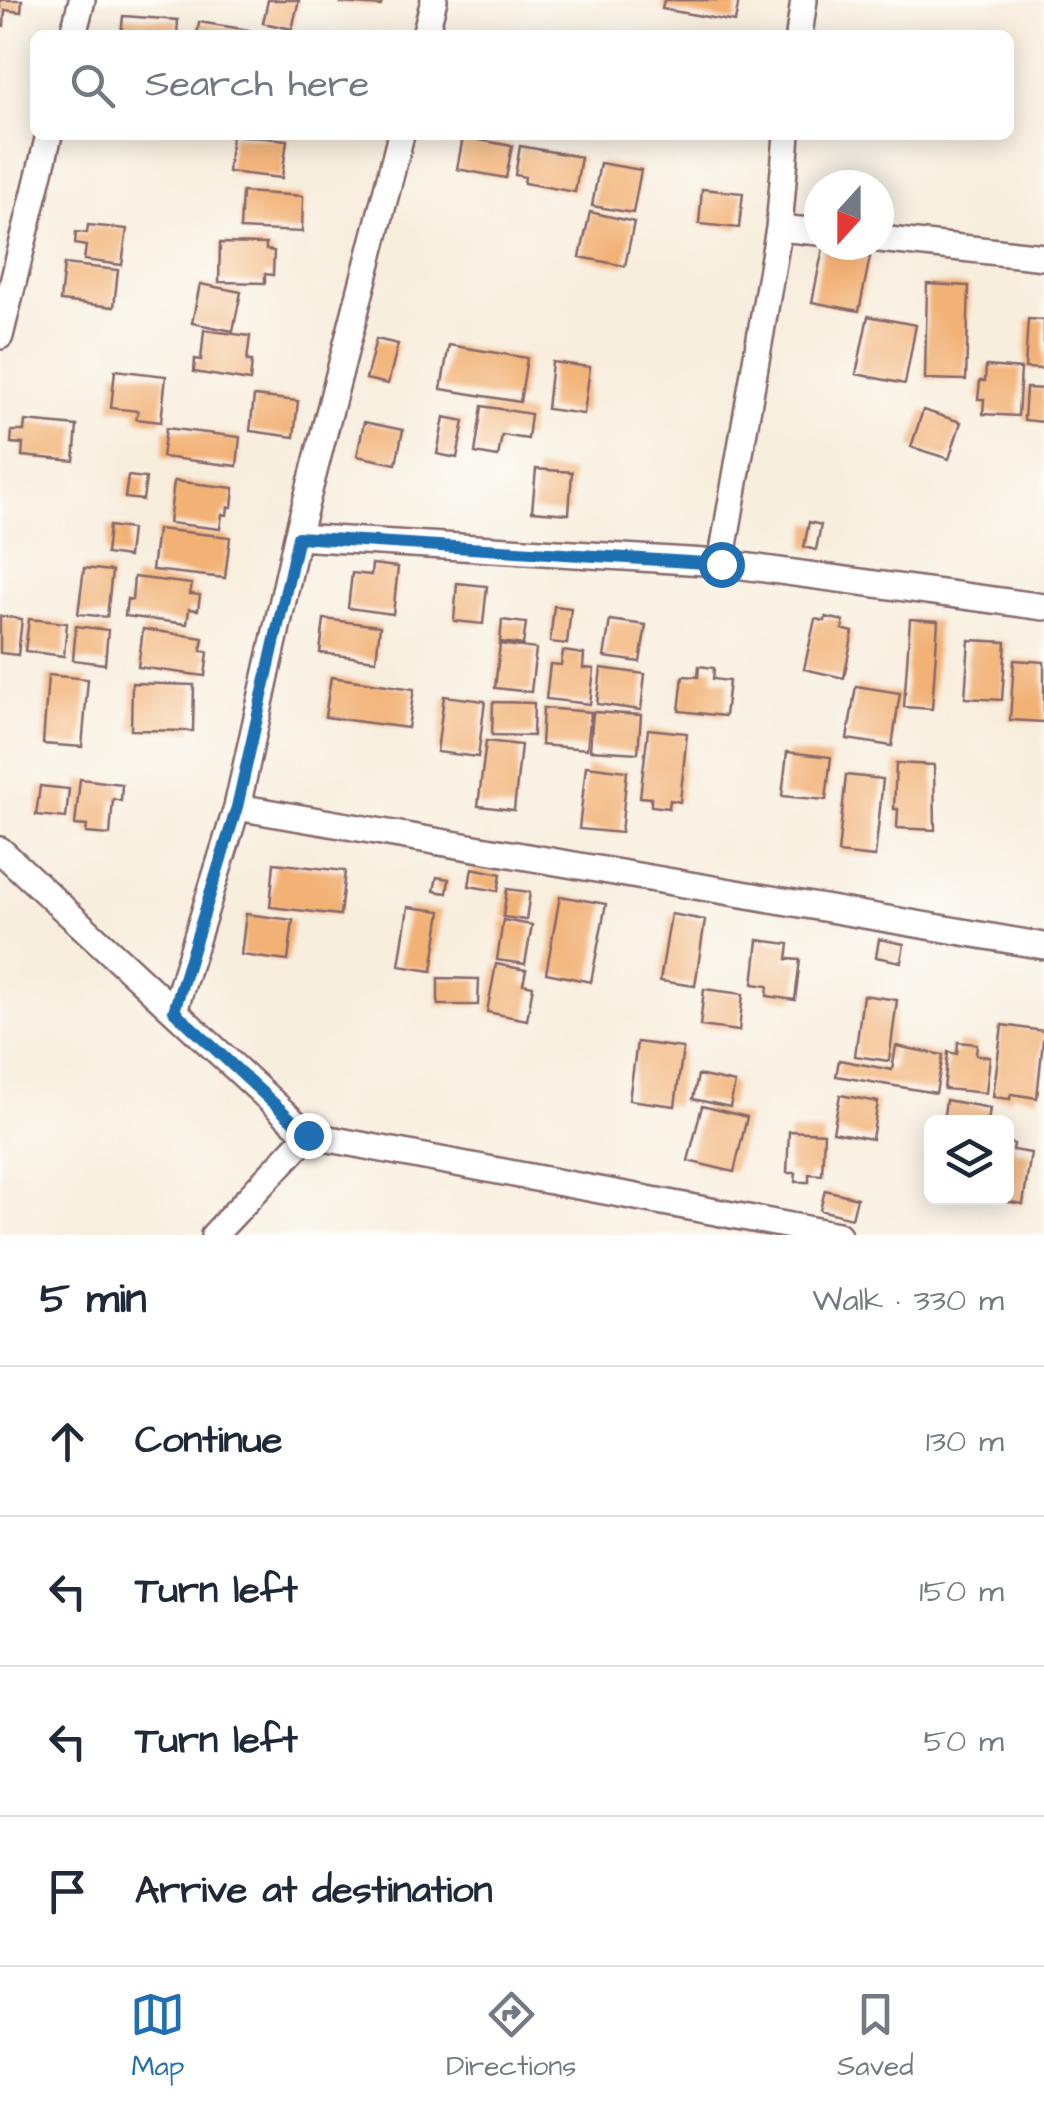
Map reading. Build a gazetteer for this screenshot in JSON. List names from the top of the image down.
{
  "north": "bottom",
  "page": {
    "search": "Search here",
    "heading": ["5 min", "Walk · 330 m"],
    "list": [
      ["Continue", "130 m"],
      ["Turn left", "150 m"],
      ["Turn left", "50 m"],
      "Arrive at destination"
    ],
    "nav": ["Map", "Directions", "Saved"]
  }
}
